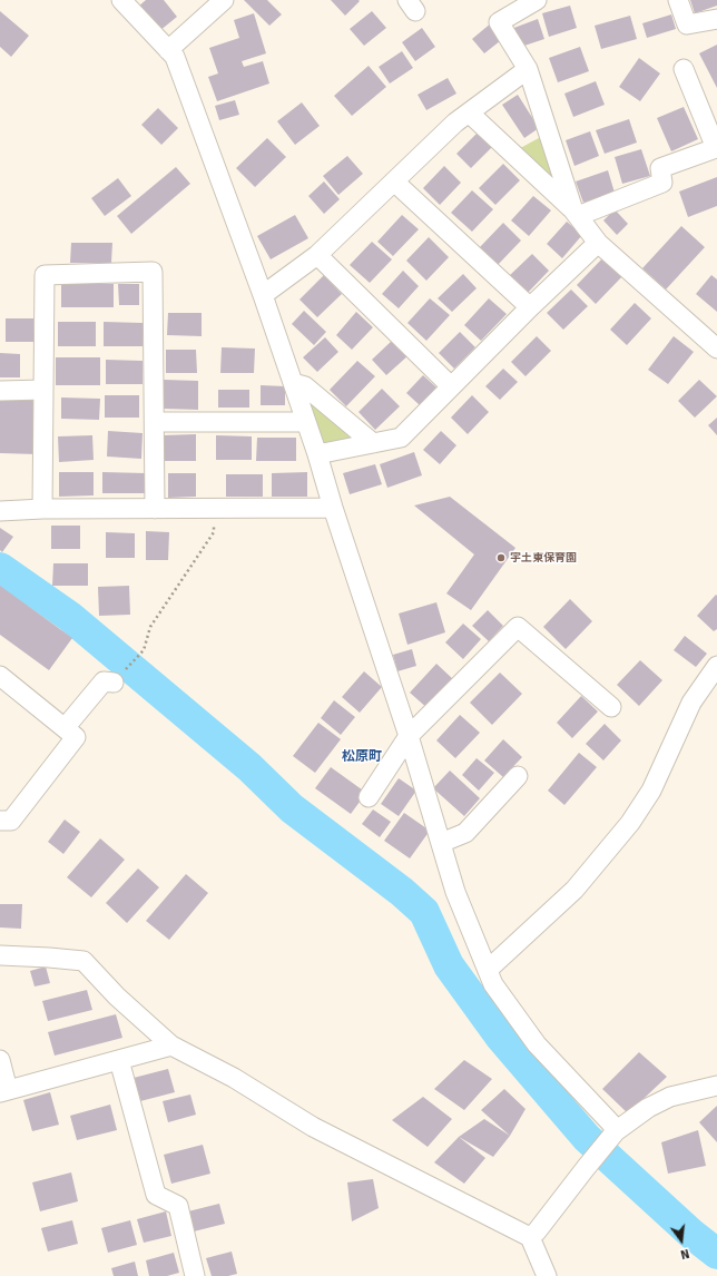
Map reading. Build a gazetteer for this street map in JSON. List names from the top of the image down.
{
  "districts": ["松原町"],
  "places": ["宇土東保育園"],
  "north": "bottom"
}
